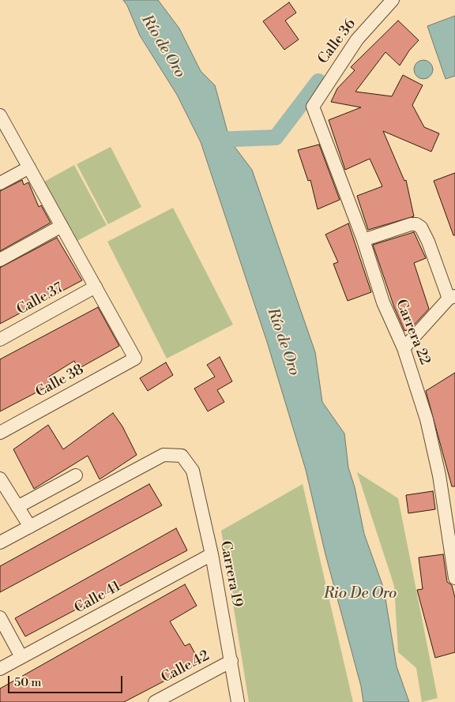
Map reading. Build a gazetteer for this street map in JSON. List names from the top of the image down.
{
  "streets": {
    "street": [
      "Calle 36",
      "Calle 37",
      "Carrera 22",
      "Calle 38",
      "Carrera 19",
      "Calle 41",
      "Calle 42"
    ]
  },
  "crossings": [
    ["Calle 36", "Carrera 22"],
    ["Calle 37", "Calle 38"],
    ["Carrera 19", "Calle 41"],
    ["Carrera 19", "Calle 42"]
  ],
  "water": ["Río de Oro", "Rio De Oro"],
  "scale_bar": "50 m"
}
